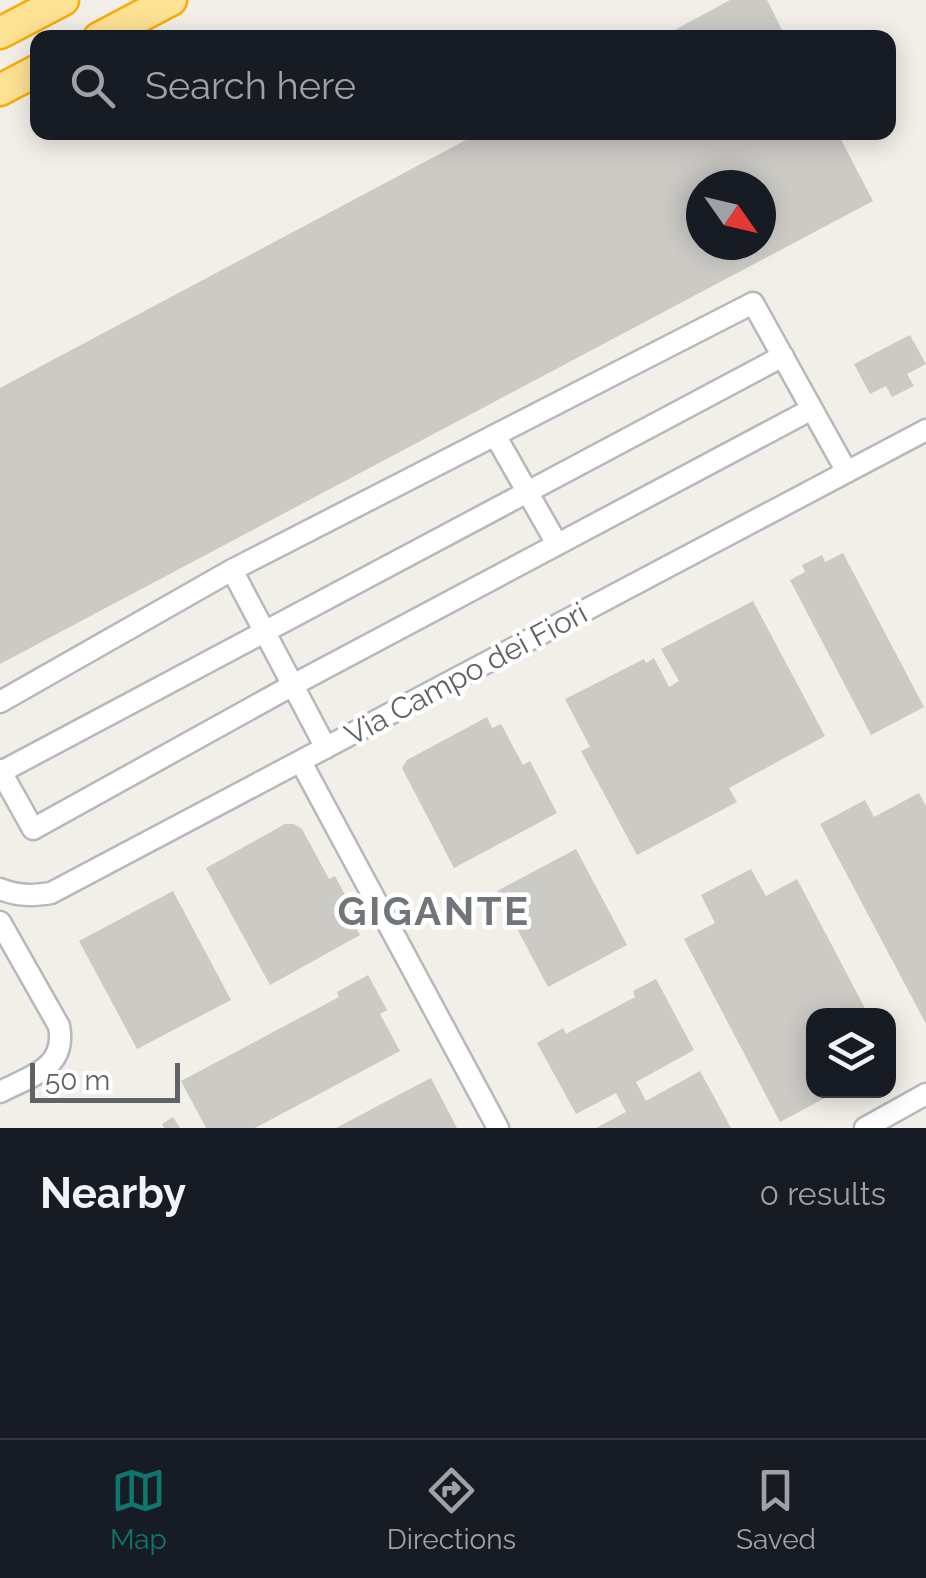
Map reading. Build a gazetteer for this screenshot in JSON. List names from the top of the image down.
{
  "streets": {
    "street": ["Via Campo dei Fiori"]
  },
  "districts": ["GIGANTE"],
  "scale_bar": "50 m",
  "north": "bottom right",
  "page": {
    "search": "Search here",
    "scale": "50 m",
    "heading": ["Nearby", "0 results"],
    "nav": ["Map", "Directions", "Saved"]
  }
}
